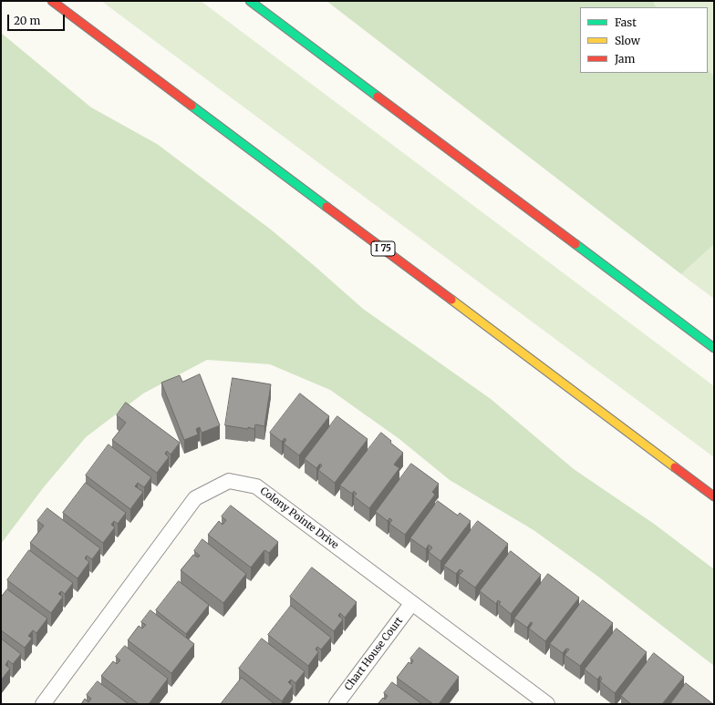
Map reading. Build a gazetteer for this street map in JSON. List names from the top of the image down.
{
  "streets": {
    "highway": ["I 75"],
    "street": ["Colony Pointe Drive", "Chart House Court"]
  },
  "crossings": [
    ["Colony Pointe Drive", "Chart House Court"]
  ],
  "legend": ["Fast", "Slow", "Jam"],
  "scale_bar": "20 m"
}
